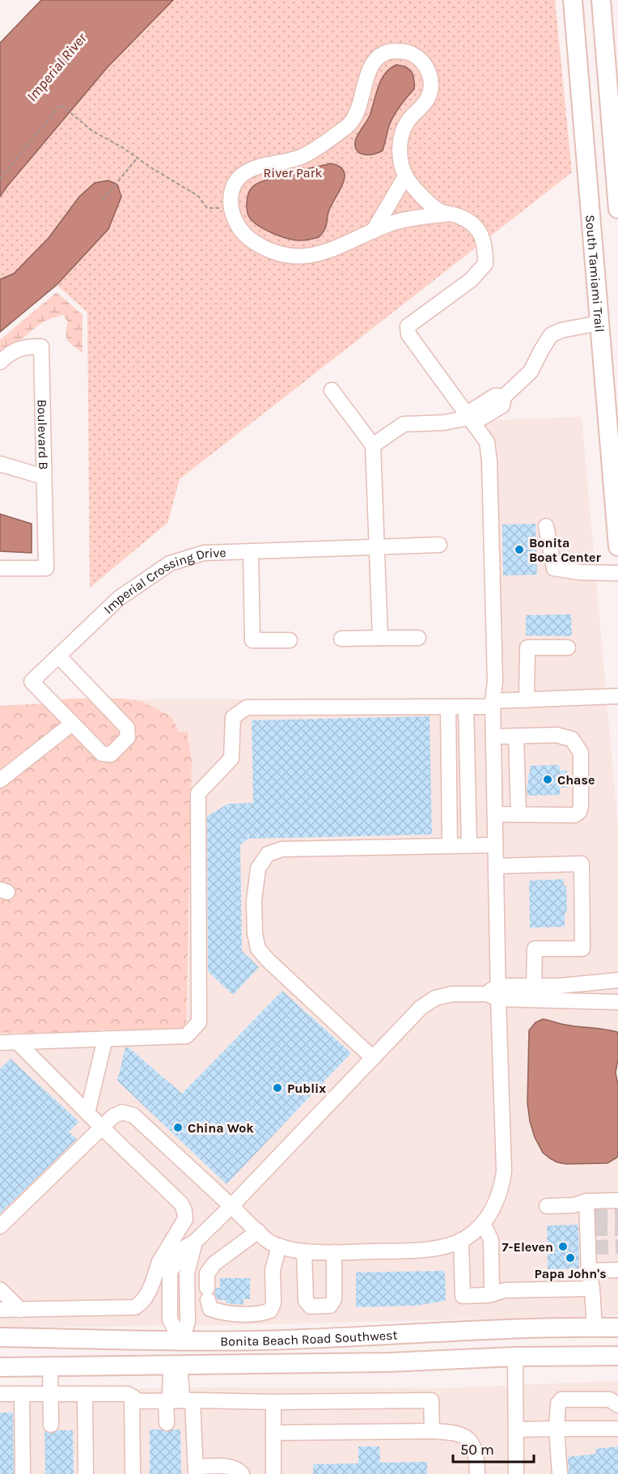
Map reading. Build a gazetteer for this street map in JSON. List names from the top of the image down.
{
  "streets": {
    "main road": ["South Tamiami Trail", "Bonita Beach Road Southwest"],
    "street": ["Boulevard B", "Imperial Crossing Drive"]
  },
  "water": ["Imperial River"],
  "parks": ["River Park"],
  "places": [
    "Bonita Boat Center",
    "Chase",
    "Publix",
    "China Wok",
    "7-Eleven",
    "Papa John's"
  ],
  "scale_bar": "50 m"
}
